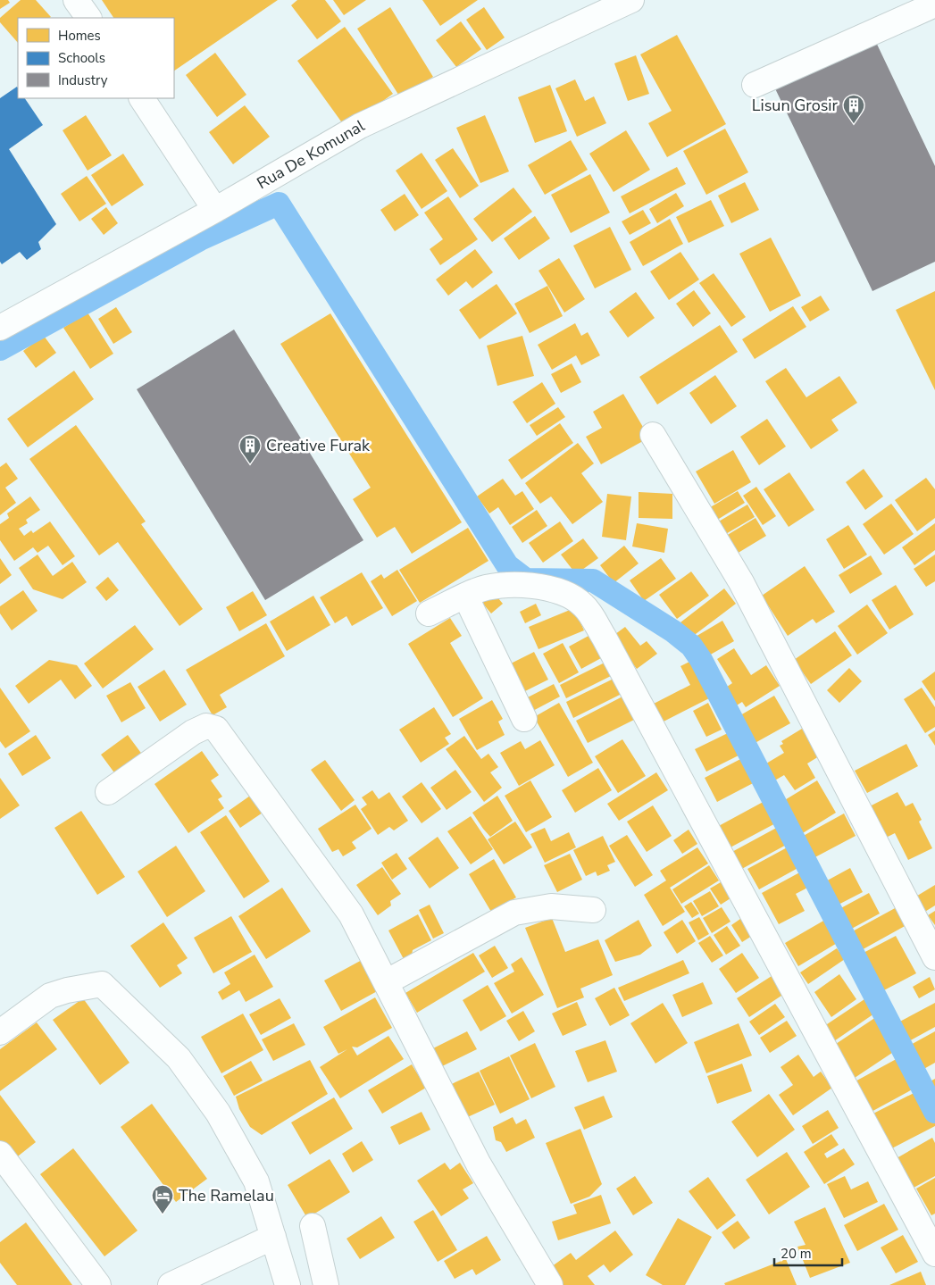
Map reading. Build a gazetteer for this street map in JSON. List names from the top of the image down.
{
  "streets": {
    "street": ["Rua De Komunal"]
  },
  "places": {
    "building": ["Lisun Grosir", "Creative Furak"],
    "hotel": ["The Ramelau"]
  },
  "legend": ["Homes", "Schools", "Industry"],
  "scale_bar": "20 m"
}
